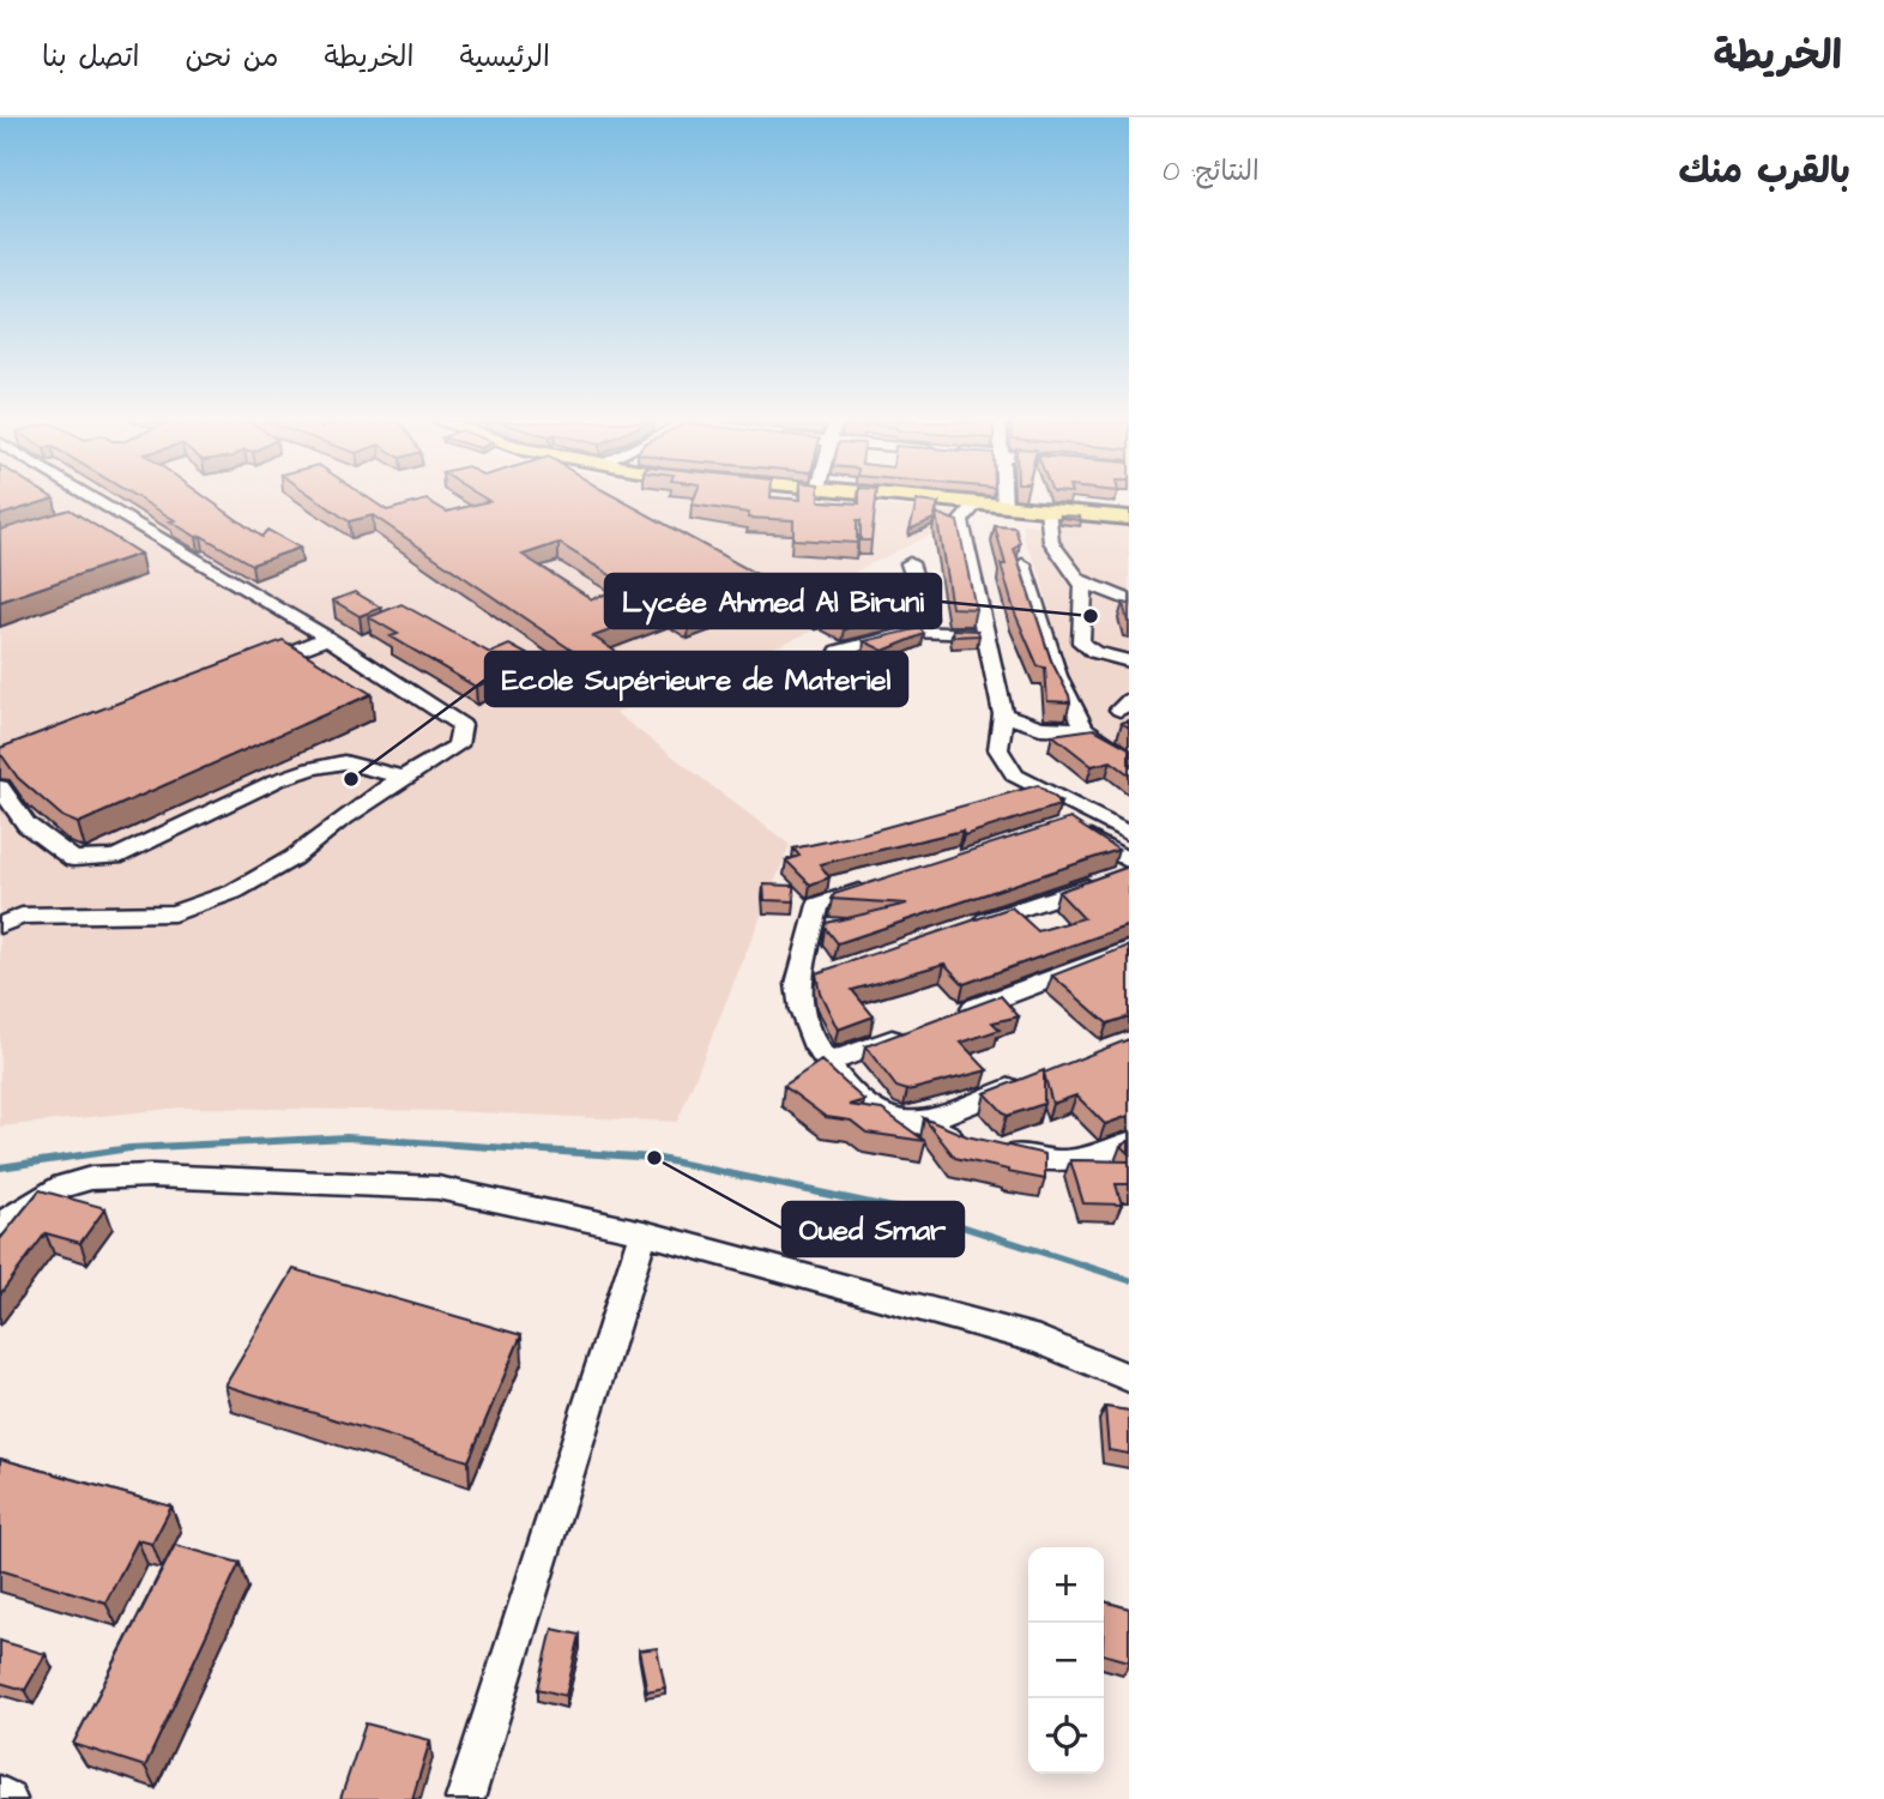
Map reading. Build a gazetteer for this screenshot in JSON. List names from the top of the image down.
{
  "places": ["Lycée Ahmed Al Biruni", "Ecole Supérieure de Materiel", "Oued Smar"],
  "page": {
    "header": "الخريطة",
    "nav": [
      "الرئيسية",
      "الخريطة",
      "من نحن",
      "اتصل بنا"
    ],
    "heading": ["بالقرب منك", "النتائج: 0"],
    "map_buttons": ["+", "−"]
  }
}
